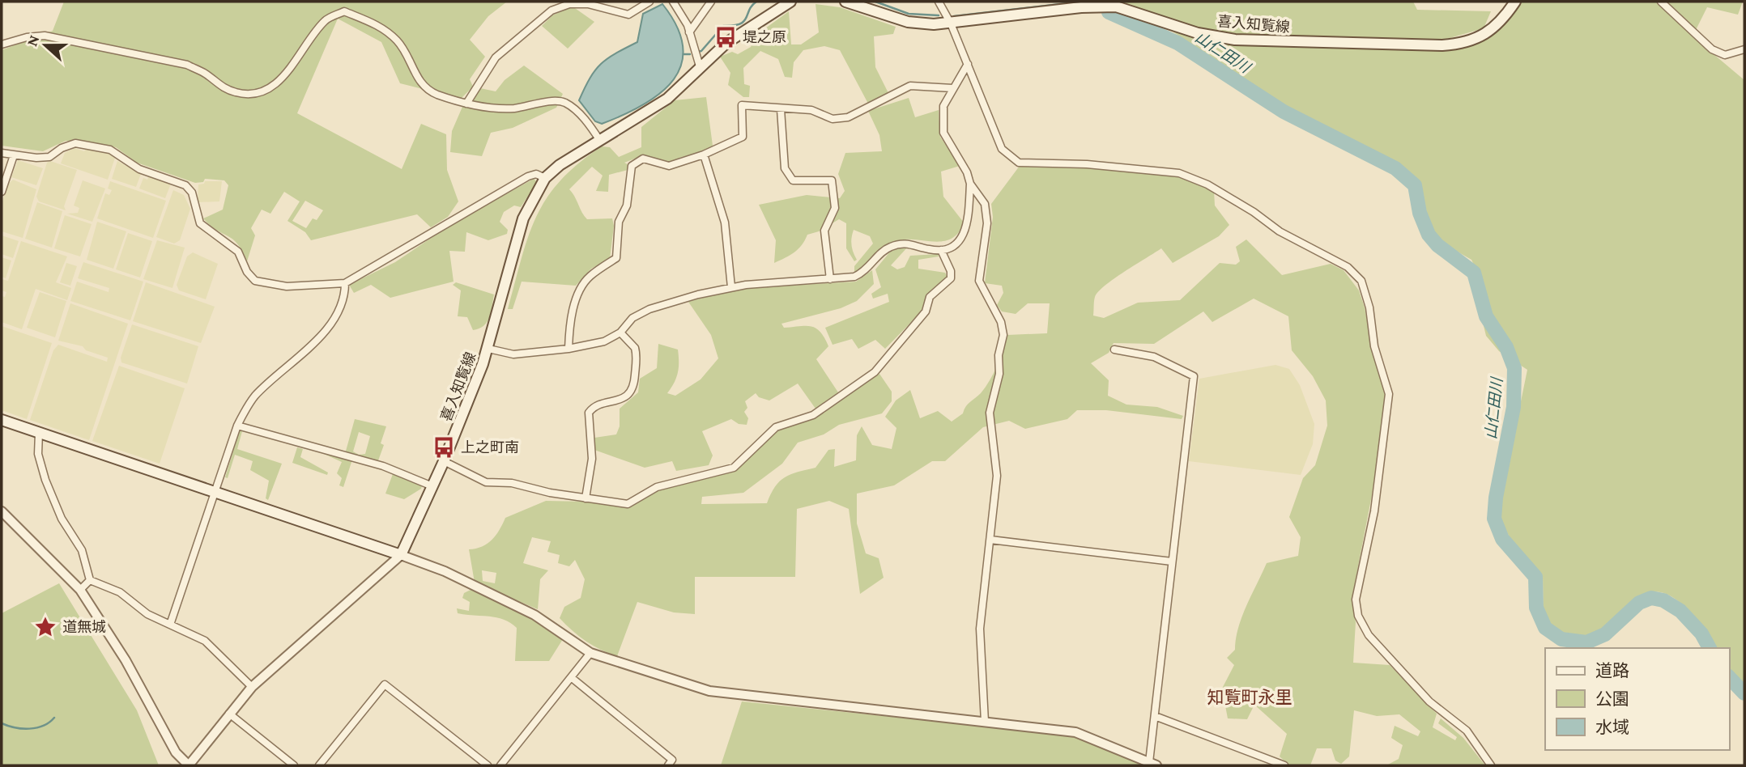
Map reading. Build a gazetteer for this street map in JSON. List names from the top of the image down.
{
  "streets": {
    "main road": ["喜入知覧線"]
  },
  "districts": ["知覧町永里"],
  "water": ["山仁田川"],
  "places": {
    "bus stop": ["堤之原", "上之町南"],
    "place": ["道無城"]
  },
  "legend": ["道路", "公園", "水域"],
  "north": "left"
}
